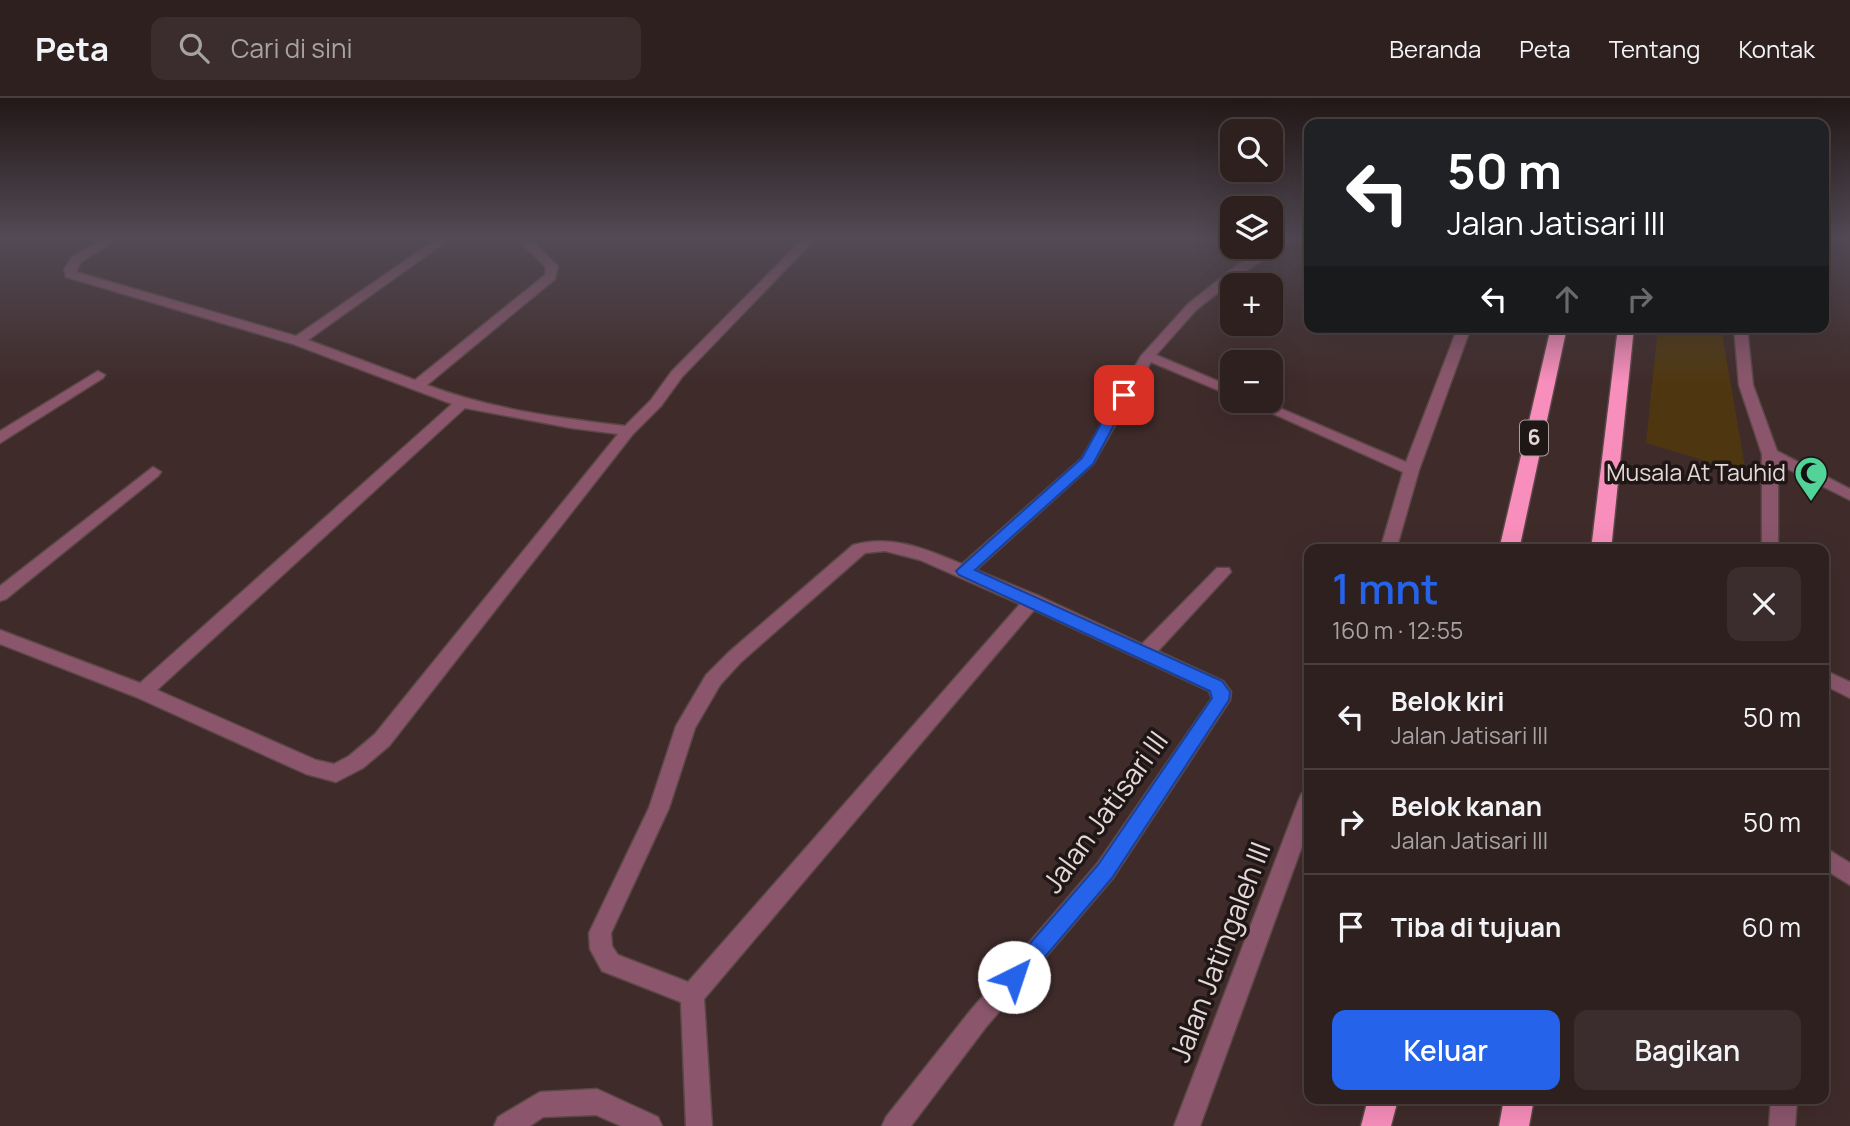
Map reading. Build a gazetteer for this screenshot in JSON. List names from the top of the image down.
{
  "streets": {
    "highway": ["6"],
    "street": ["Jalan Jatisari III", "Jalan Jatingaleh III"]
  },
  "places": {
    "mosque": ["Musala At Tauhid"]
  },
  "page": {
    "header": "Peta",
    "search": "Cari di sini",
    "nav": [
      "Beranda",
      "Peta",
      "Tentang",
      "Kontak"
    ],
    "map_buttons": ["+", "−"],
    "turn": ["50 m", "Jalan Jatisari III"],
    "heading": ["1 mnt", "160 m · 12:55"],
    "list": [
      {
        "name": "Belok kiri",
        "note": "Jalan Jatisari III",
        "value": "50 m"
      },
      {
        "name": "Belok kanan",
        "note": "Jalan Jatisari III",
        "value": "50 m"
      },
      {
        "name": "Tiba di tujuan",
        "value": "60 m"
      }
    ],
    "buttons": ["Keluar", "Bagikan"]
  }
}
